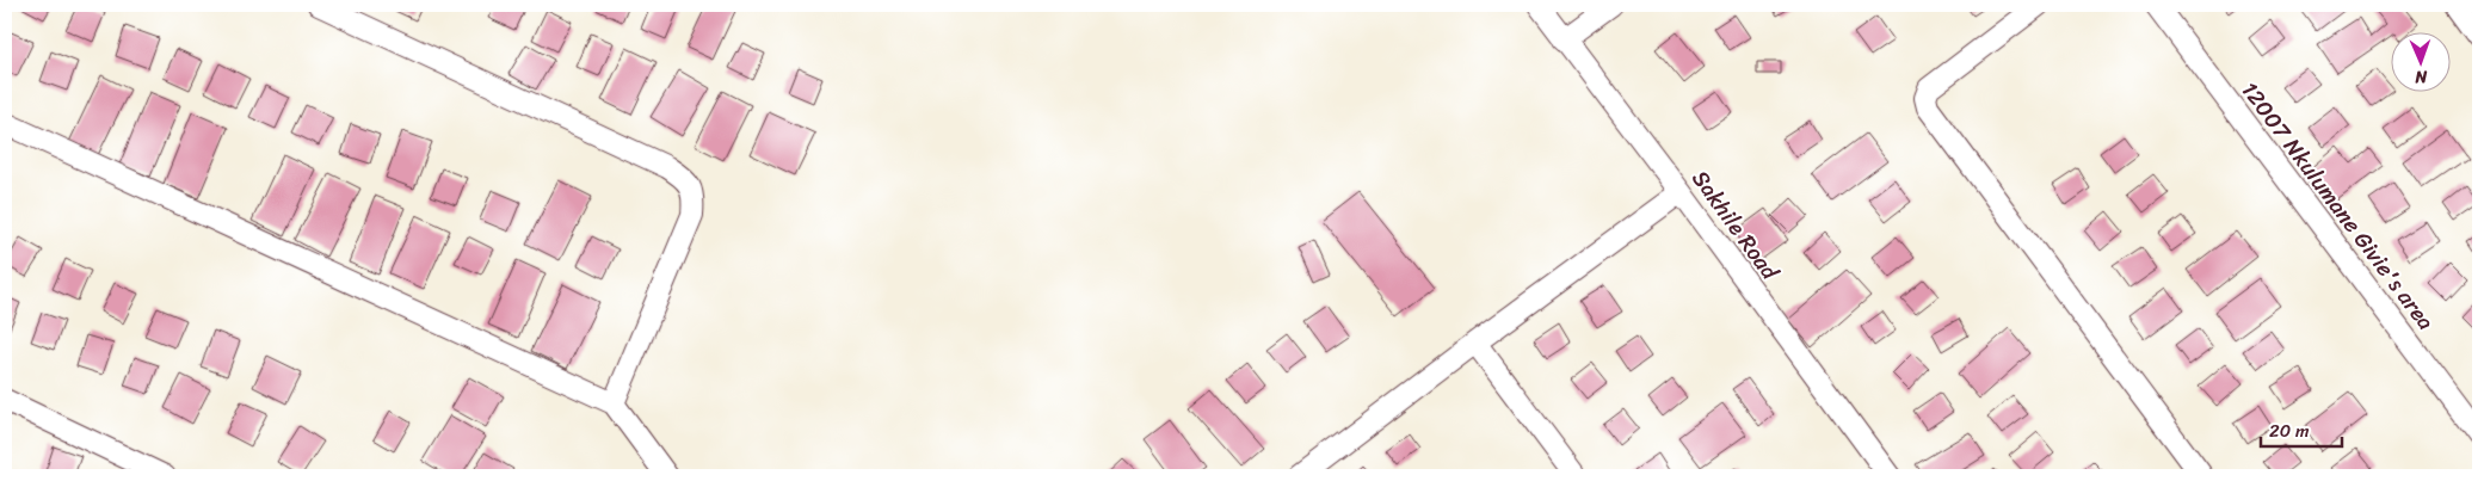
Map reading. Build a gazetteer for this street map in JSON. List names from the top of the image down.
{
  "streets": {
    "street": ["12007 Nkulumane Givie's area", "Sakhile Road"]
  },
  "scale_bar": "20 m",
  "north": "bottom"
}
